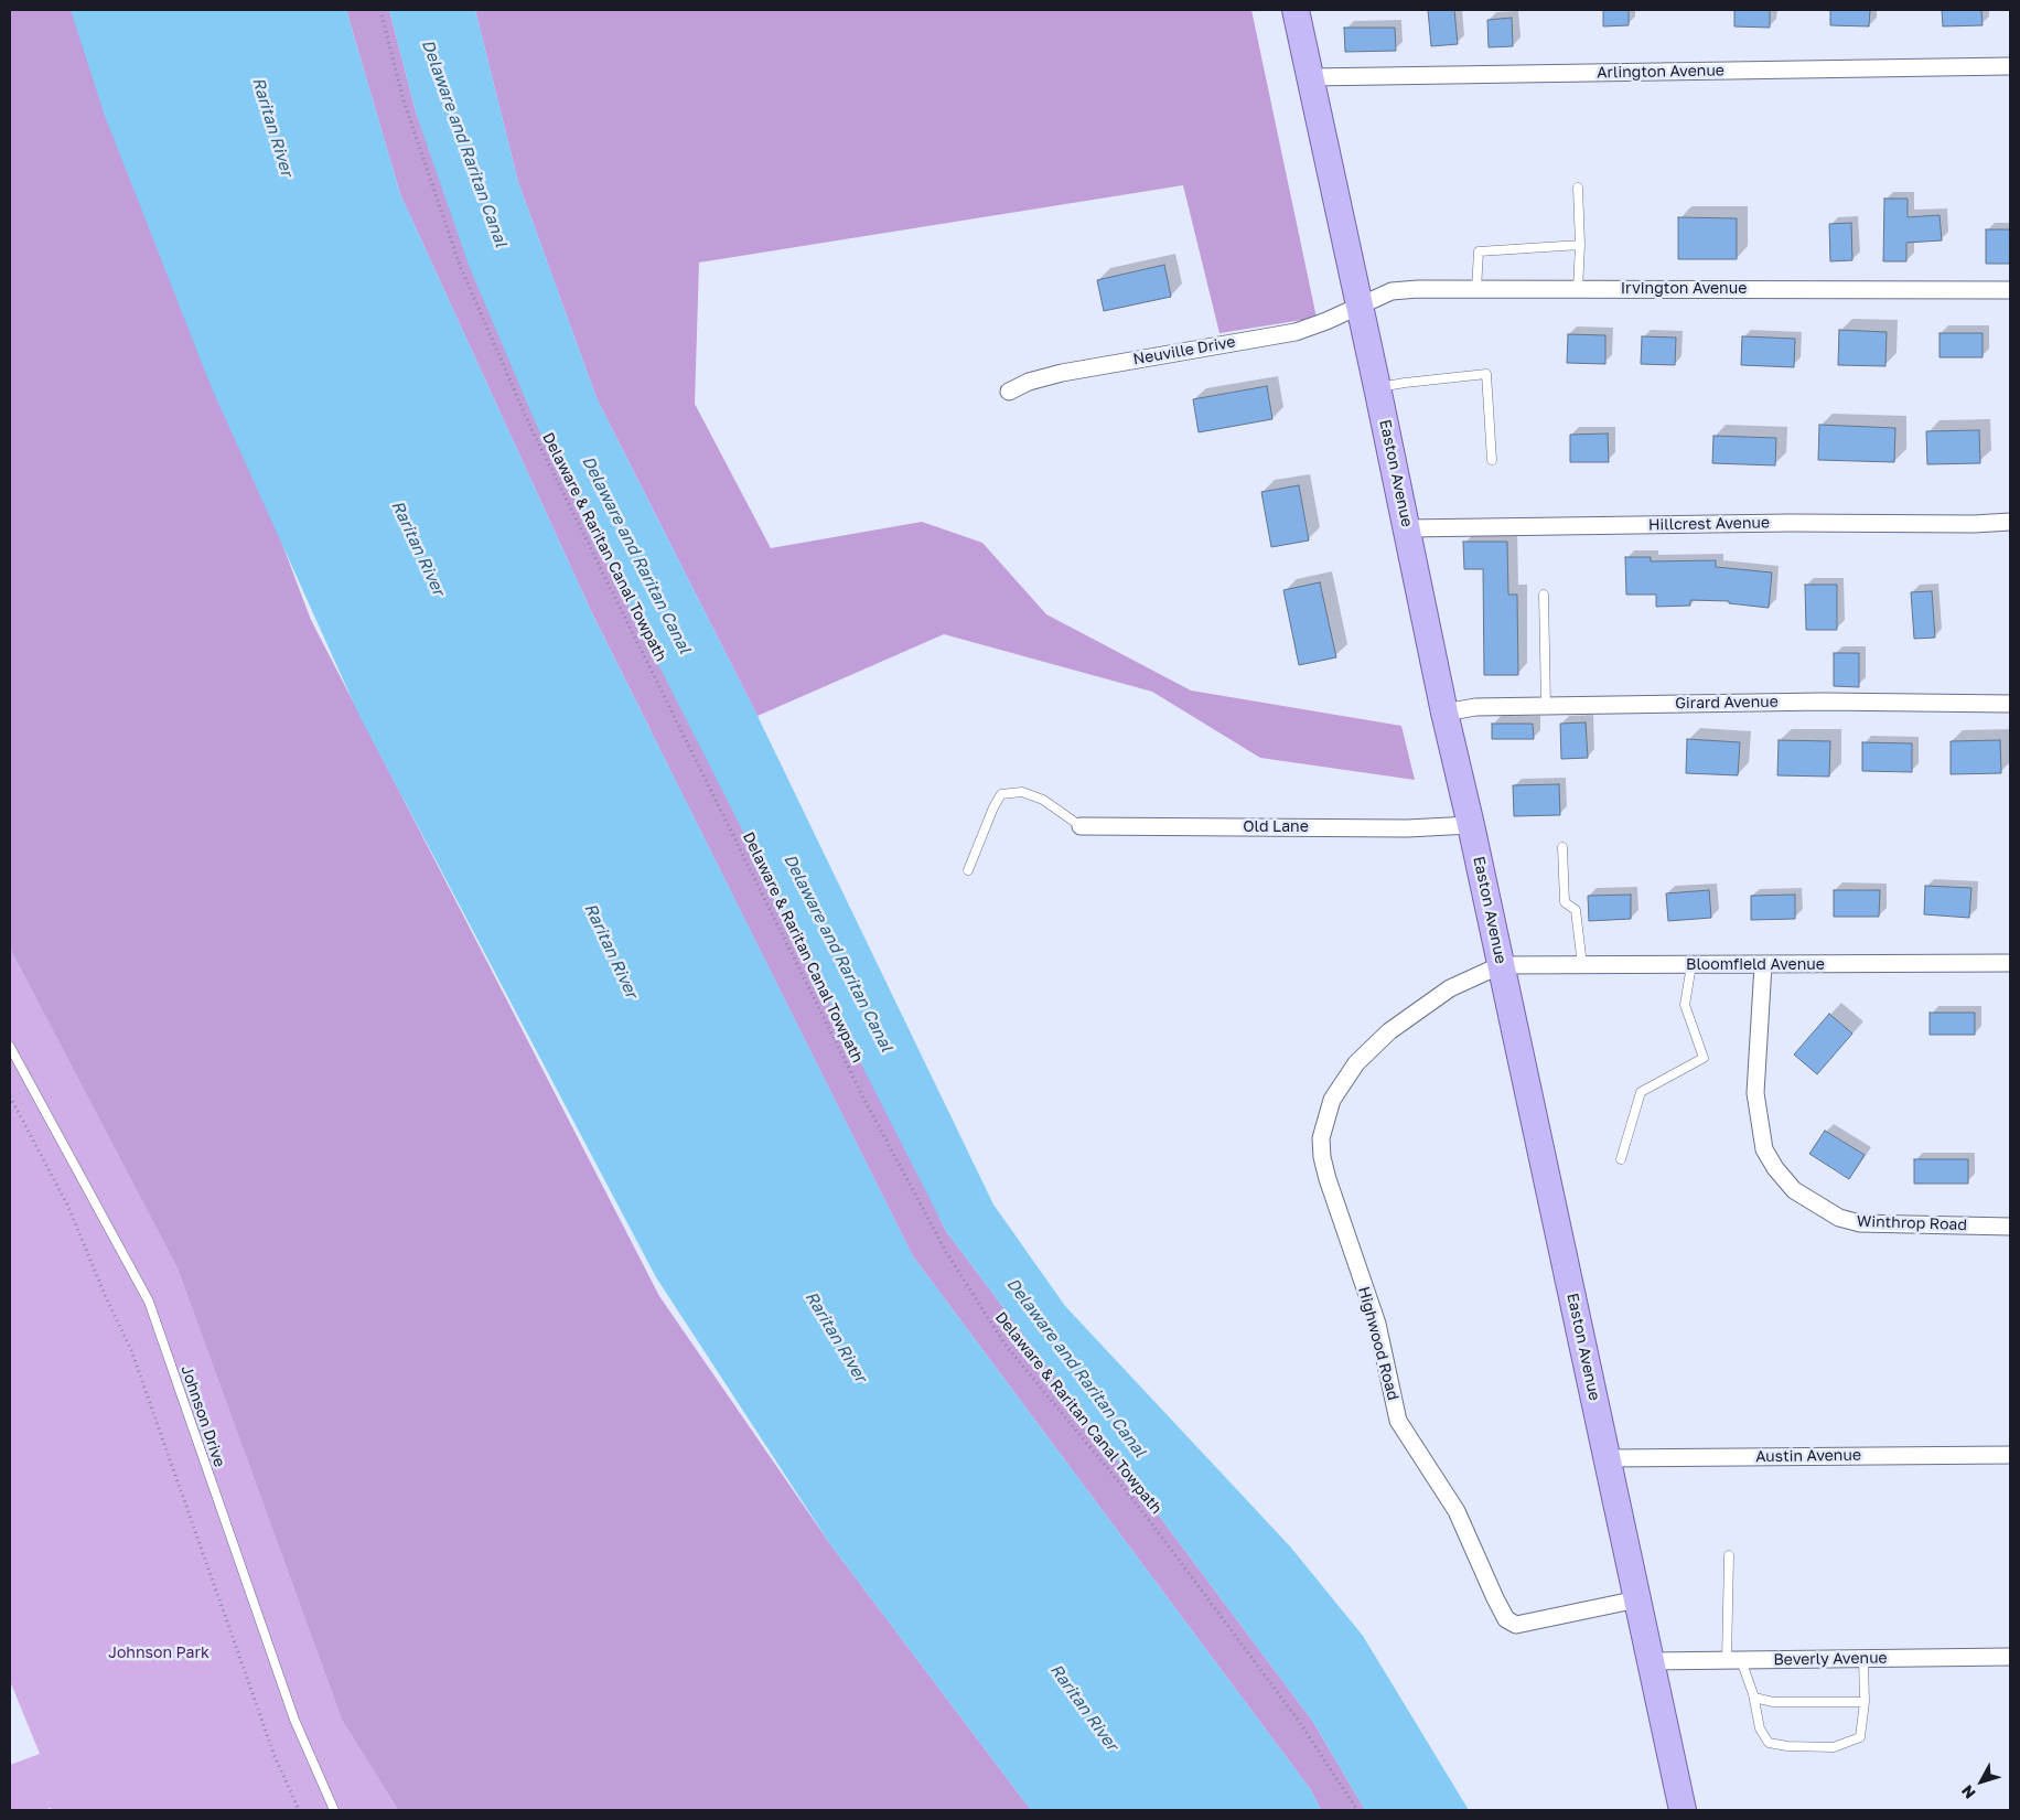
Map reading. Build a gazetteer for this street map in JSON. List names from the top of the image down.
{
  "streets": {
    "main road": ["Easton Avenue"],
    "street": [
      "Arlington Avenue",
      "Irvington Avenue",
      "Neuville Drive",
      "Hillcrest Avenue",
      "Girard Avenue",
      "Old Lane",
      "Bloomfield Avenue",
      "Winthrop Road",
      "Highwood Road",
      "Austin Avenue",
      "Beverly Avenue"
    ],
    "lane": ["Johnson Drive"],
    "path": ["Delaware & Raritan Canal Towpath"]
  },
  "crossings": [
    ["Arlington Avenue", "Easton Avenue"],
    ["Irvington Avenue", "Neuville Drive"],
    ["Irvington Avenue", "Easton Avenue"],
    ["Neuville Drive", "Easton Avenue"],
    ["Easton Avenue", "Hillcrest Avenue"],
    ["Easton Avenue", "Girard Avenue"],
    ["Easton Avenue", "Old Lane"],
    ["Easton Avenue", "Bloomfield Avenue"],
    ["Easton Avenue", "Highwood Road"],
    ["Easton Avenue", "Austin Avenue"],
    ["Easton Avenue", "Beverly Avenue"],
    ["Bloomfield Avenue", "Winthrop Road"],
    ["Bloomfield Avenue", "Highwood Road"]
  ],
  "water": ["Raritan River", "Delaware and Raritan Canal"],
  "parks": ["Johnson Park"],
  "north": "bottom left"
}
